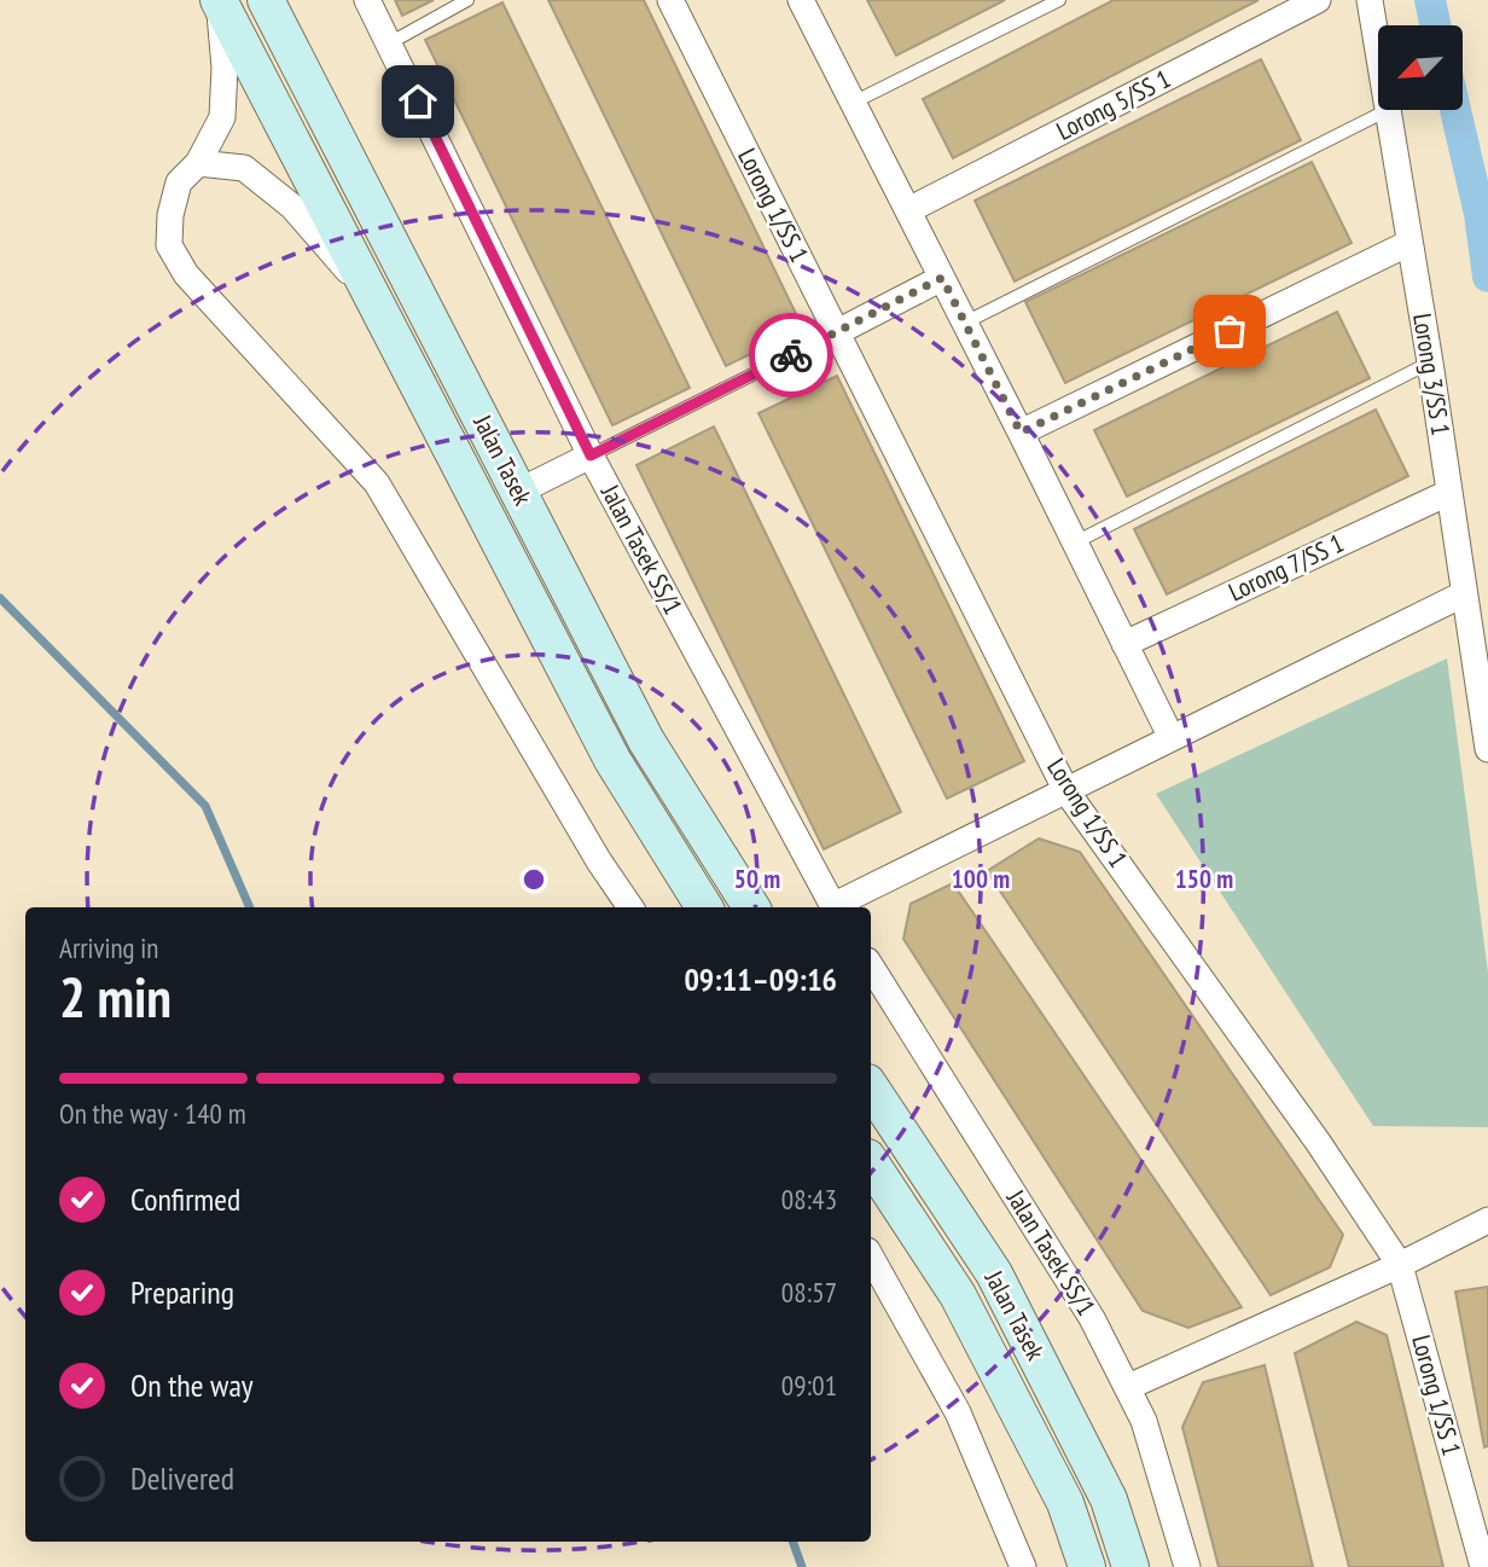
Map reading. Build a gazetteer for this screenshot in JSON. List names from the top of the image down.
{
  "streets": {
    "main road": ["Jalan Tasek"],
    "street": [
      "Lorong 5/SS 1",
      "Lorong 1/SS 1",
      "Lorong 3/SS 1",
      "Jalan Tasek SS/1",
      "Lorong 7/SS 1"
    ]
  },
  "crossings": [
    ["Lorong 3/SS 1", "Lorong 7/SS 1"]
  ],
  "north": "bottom left",
  "page": {
    "heading": ["2 min", "Arriving in", "09:11–09:16"],
    "bar": "On the way · 140 m",
    "list": [
      ["Confirmed", "08:43"],
      ["Preparing", "08:57"],
      ["On the way", "09:01"],
      "Delivered"
    ]
  },
  "rings": ["50 m", "100 m", "150 m"]
}
